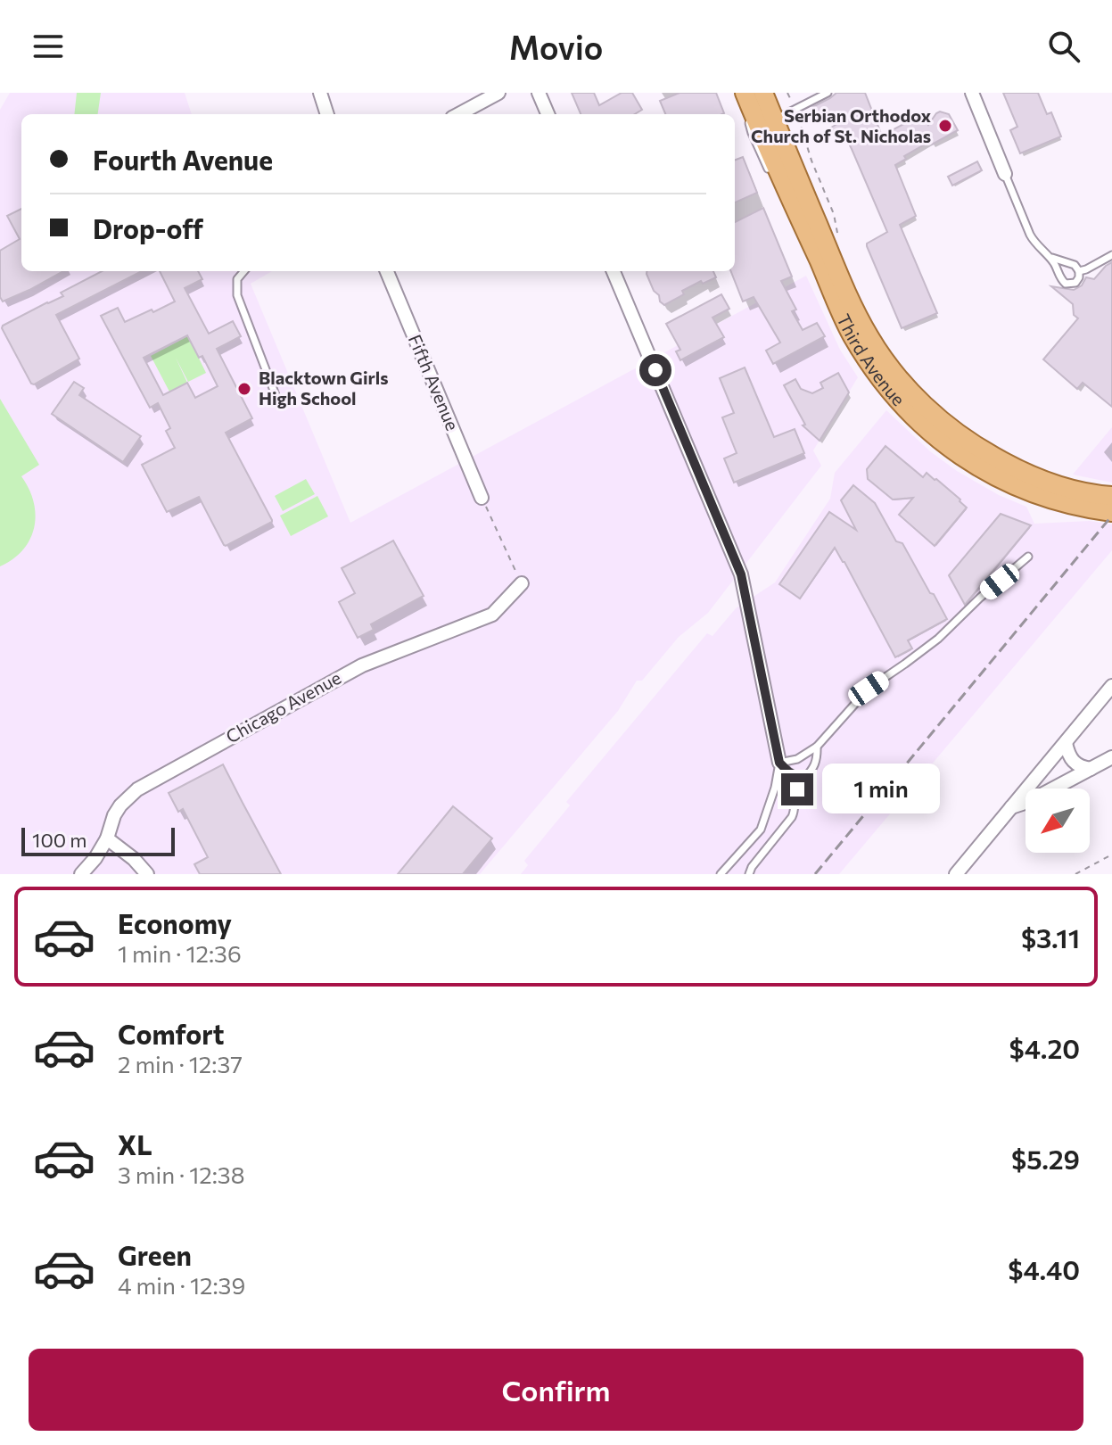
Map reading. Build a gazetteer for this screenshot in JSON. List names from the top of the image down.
{
  "streets": {
    "main road": ["Third Avenue"],
    "street": ["Fifth Avenue", "Chicago Avenue"]
  },
  "places": ["Serbian Orthodox Church of St. Nicholas", "Blacktown Girls High School"],
  "scale_bar": "100 m",
  "north": "bottom left",
  "page": {
    "header": "Movio",
    "banner": ["Fourth Avenue", "Drop-off"],
    "bubble": "1 min",
    "scale": "100 m",
    "list": [
      {
        "name": "Economy",
        "note": "1 min · 12:36",
        "value": "$3.11"
      },
      {
        "name": "Comfort",
        "note": "2 min · 12:37",
        "value": "$4.20"
      },
      {
        "name": "XL",
        "note": "3 min · 12:38",
        "value": "$5.29"
      },
      {
        "name": "Green",
        "note": "4 min · 12:39",
        "value": "$4.40"
      }
    ],
    "buttons": "Confirm"
  }
}
